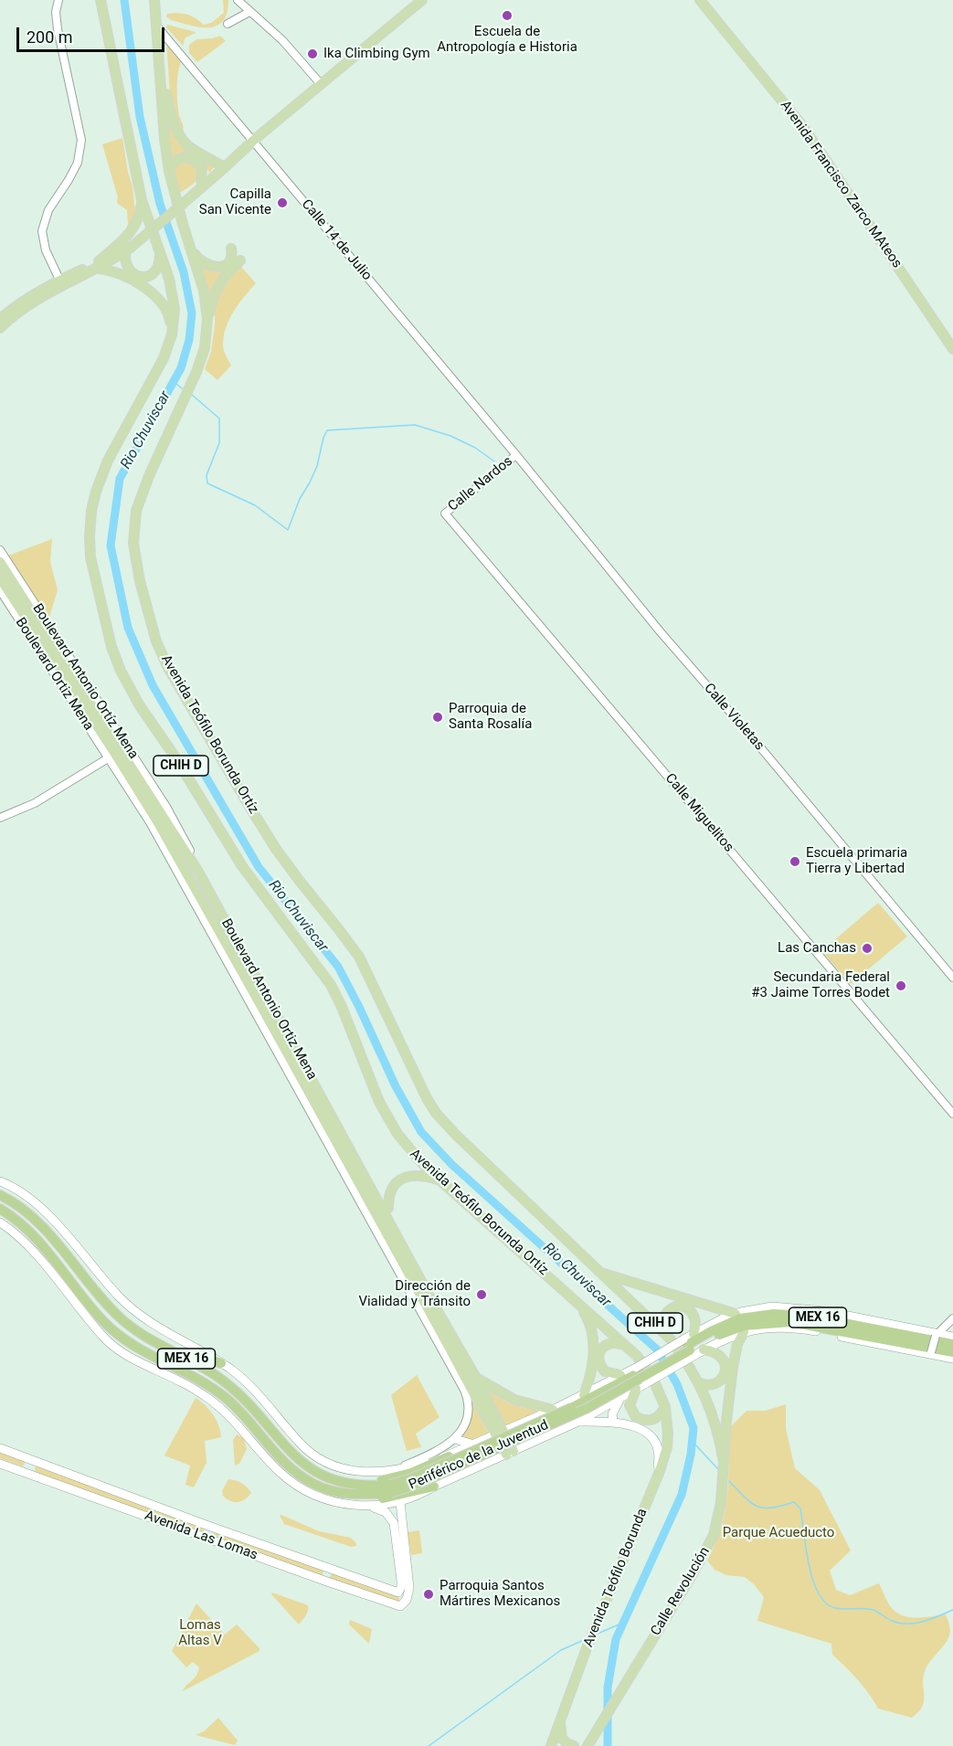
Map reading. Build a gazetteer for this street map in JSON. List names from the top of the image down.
{
  "streets": {
    "highway": ["MEX 16", "Periférico de la Juventud"],
    "main road": [
      "Avenida Francisco Zarco MAteos",
      "Avenida Teófilo Borunda Ortíz",
      "CHIH D",
      "Boulevard Antonio Ortiz Mena",
      "Avenida Las Lomas",
      "Avenida Teófilo Borunda",
      "Calle Revolución"
    ],
    "street": [
      "Calle 14 de Julio",
      "Calle Nardos",
      "Boulevard Ortiz Mena",
      "Boulevard Antonio Ortíz Mena",
      "Calle Violetas",
      "Calle Miguelitos"
    ]
  },
  "crossings": [
    ["Calle 14 de Julio", "Calle Nardos"],
    ["Calle 14 de Julio", "Calle Violetas"],
    ["Calle 14 de Julio", "Avenida Teófilo Borunda Ortíz"],
    ["Calle Nardos", "Calle Violetas"],
    ["Calle Nardos", "Calle Miguelitos"],
    ["Boulevard Ortiz Mena", "Boulevard Antonio Ortiz Mena"],
    ["Boulevard Antonio Ortíz Mena", "Boulevard Antonio Ortiz Mena"],
    ["Avenida Teófilo Borunda Ortíz", "CHIH D"],
    ["Avenida Teófilo Borunda Ortíz", "Avenida Teófilo Borunda"],
    ["MEX 16", "Periférico de la Juventud"]
  ],
  "water": ["Rio Chuviscar"],
  "parks": ["Parque Acueducto", "Lomas Altas V"],
  "places": [
    "Escuela de Antropología e Historia",
    "Ika Climbing Gym",
    "Capilla San Vicente",
    "Parroquia de Santa Rosalía",
    "Escuela primaria Tierra y Libertad",
    "Las Canchas",
    "Secundaria Federal #3 Jaime Torres Bodet",
    "Dirección de Vialidad y Tránsito",
    "Parroquia Santos Mártires Mexicanos"
  ],
  "scale_bar": "200 m"
}
